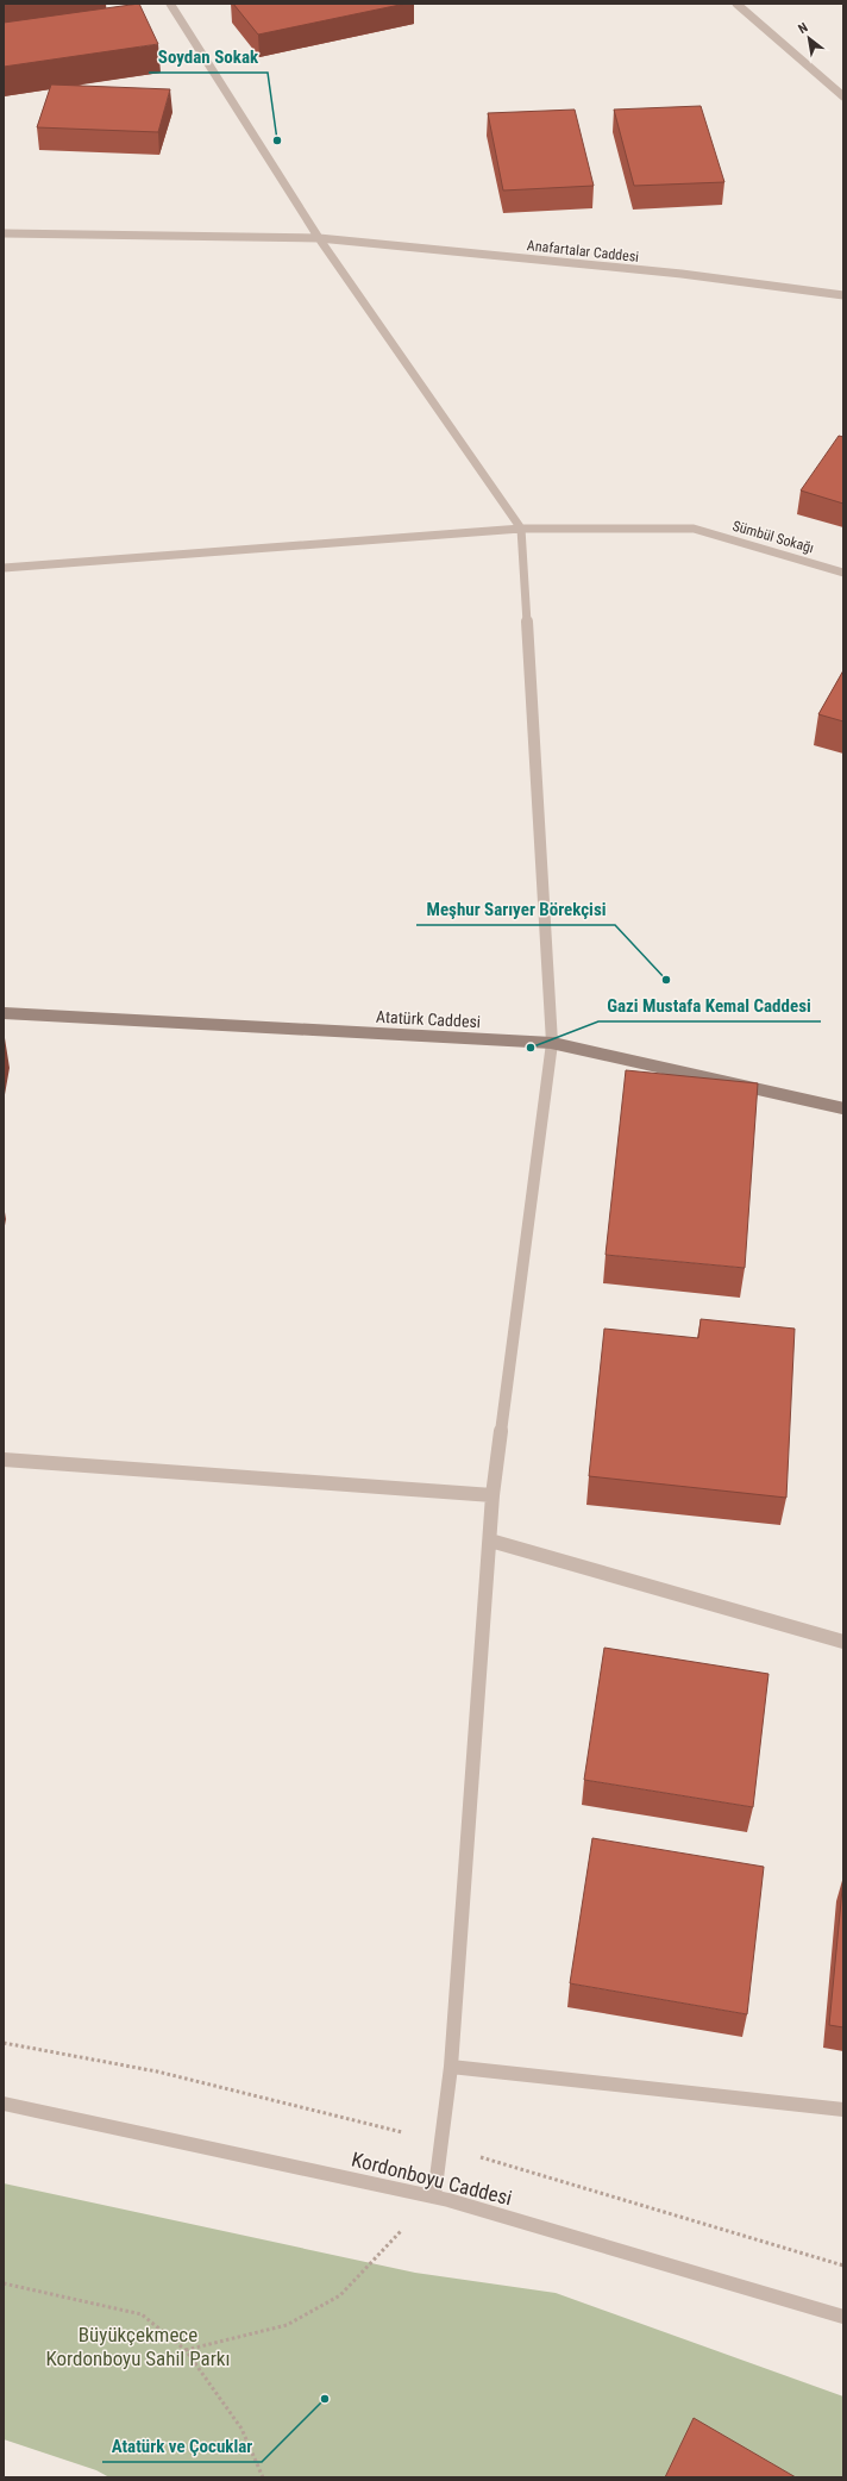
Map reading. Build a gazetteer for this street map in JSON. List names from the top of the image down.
{
  "streets": {
    "main road": ["Atatürk Caddesi"],
    "street": ["Anafartalar Caddesi", "Sümbül Sokağı", "Kordonboyu Caddesi"]
  },
  "parks": ["Büyükçekmece Kordonboyu Sahil Parkı"],
  "places": [
    "Soydan Sokak",
    "Meşhur Sarıyer Börekçisi",
    "Gazi Mustafa Kemal Caddesi",
    "Atatürk ve Çocuklar"
  ],
  "north": "top left"
}
